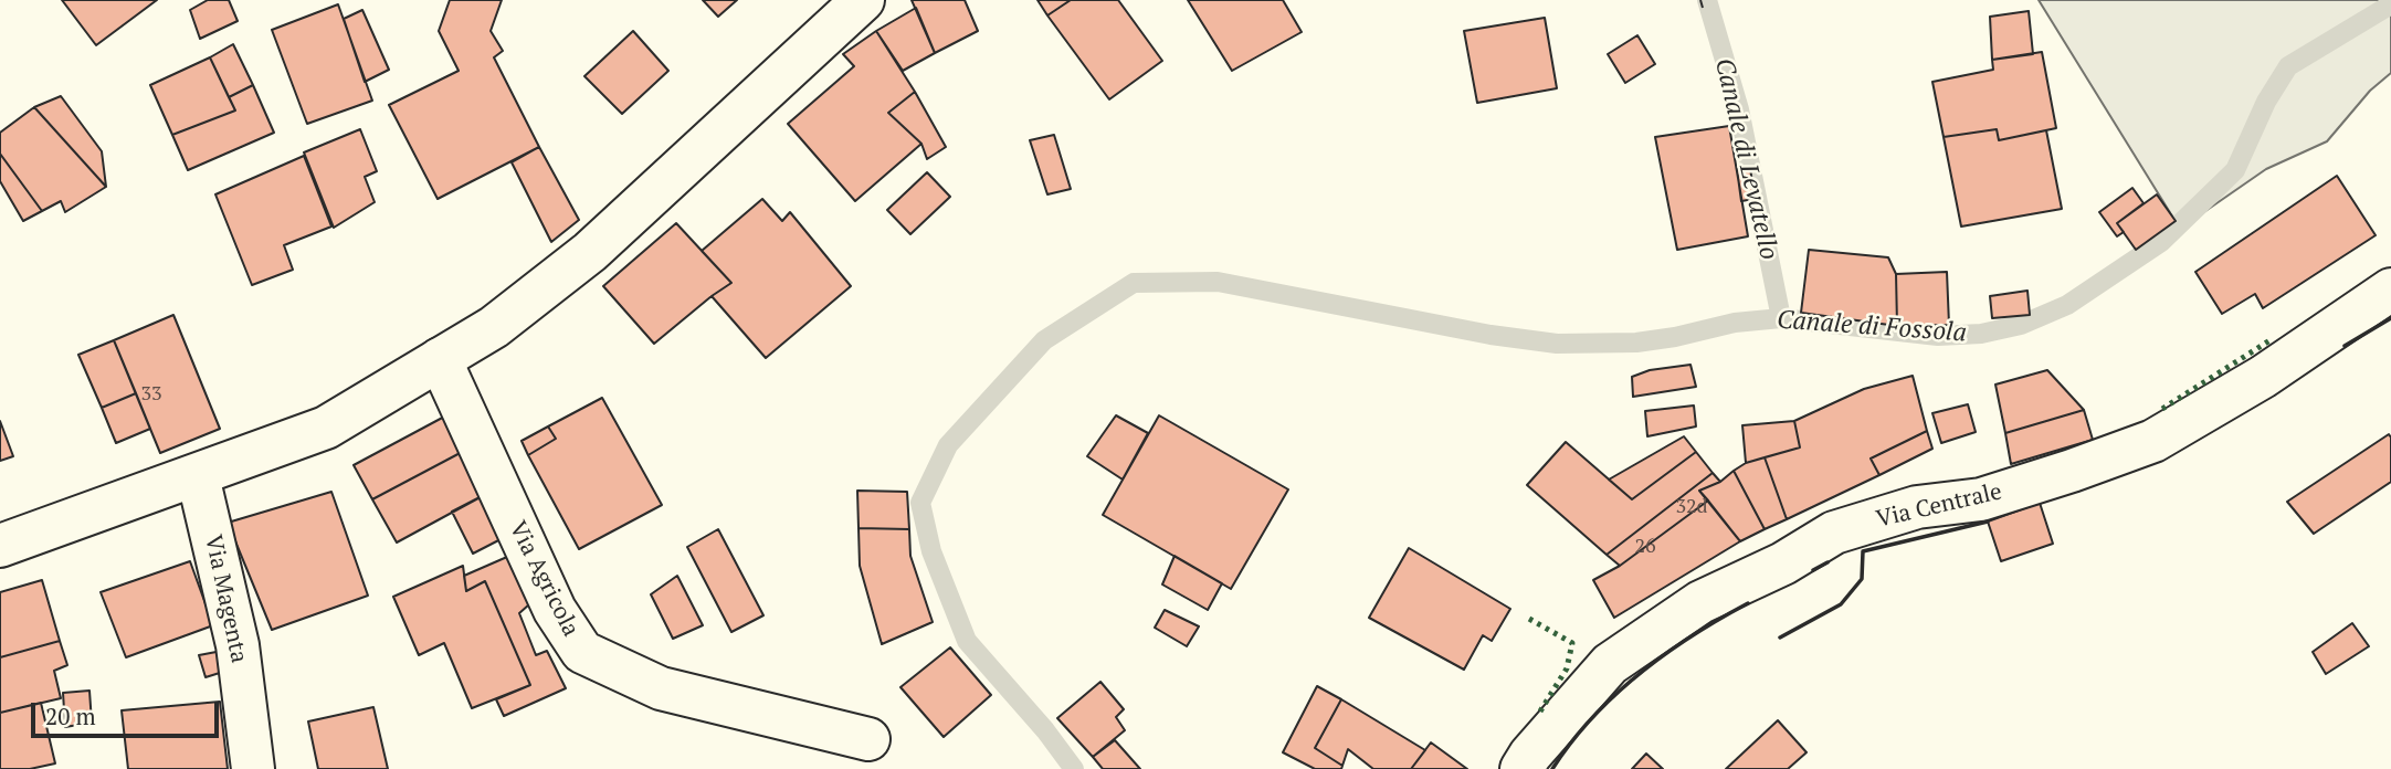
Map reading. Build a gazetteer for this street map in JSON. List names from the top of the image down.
{
  "streets": {
    "street": ["Via Centrale", "Via Agricola", "Via Magenta"]
  },
  "water": ["Canale di Levatello", "Canale di Fossola"],
  "house_numbers": ["33", "32d", "26"],
  "scale_bar": "20 m"
}
